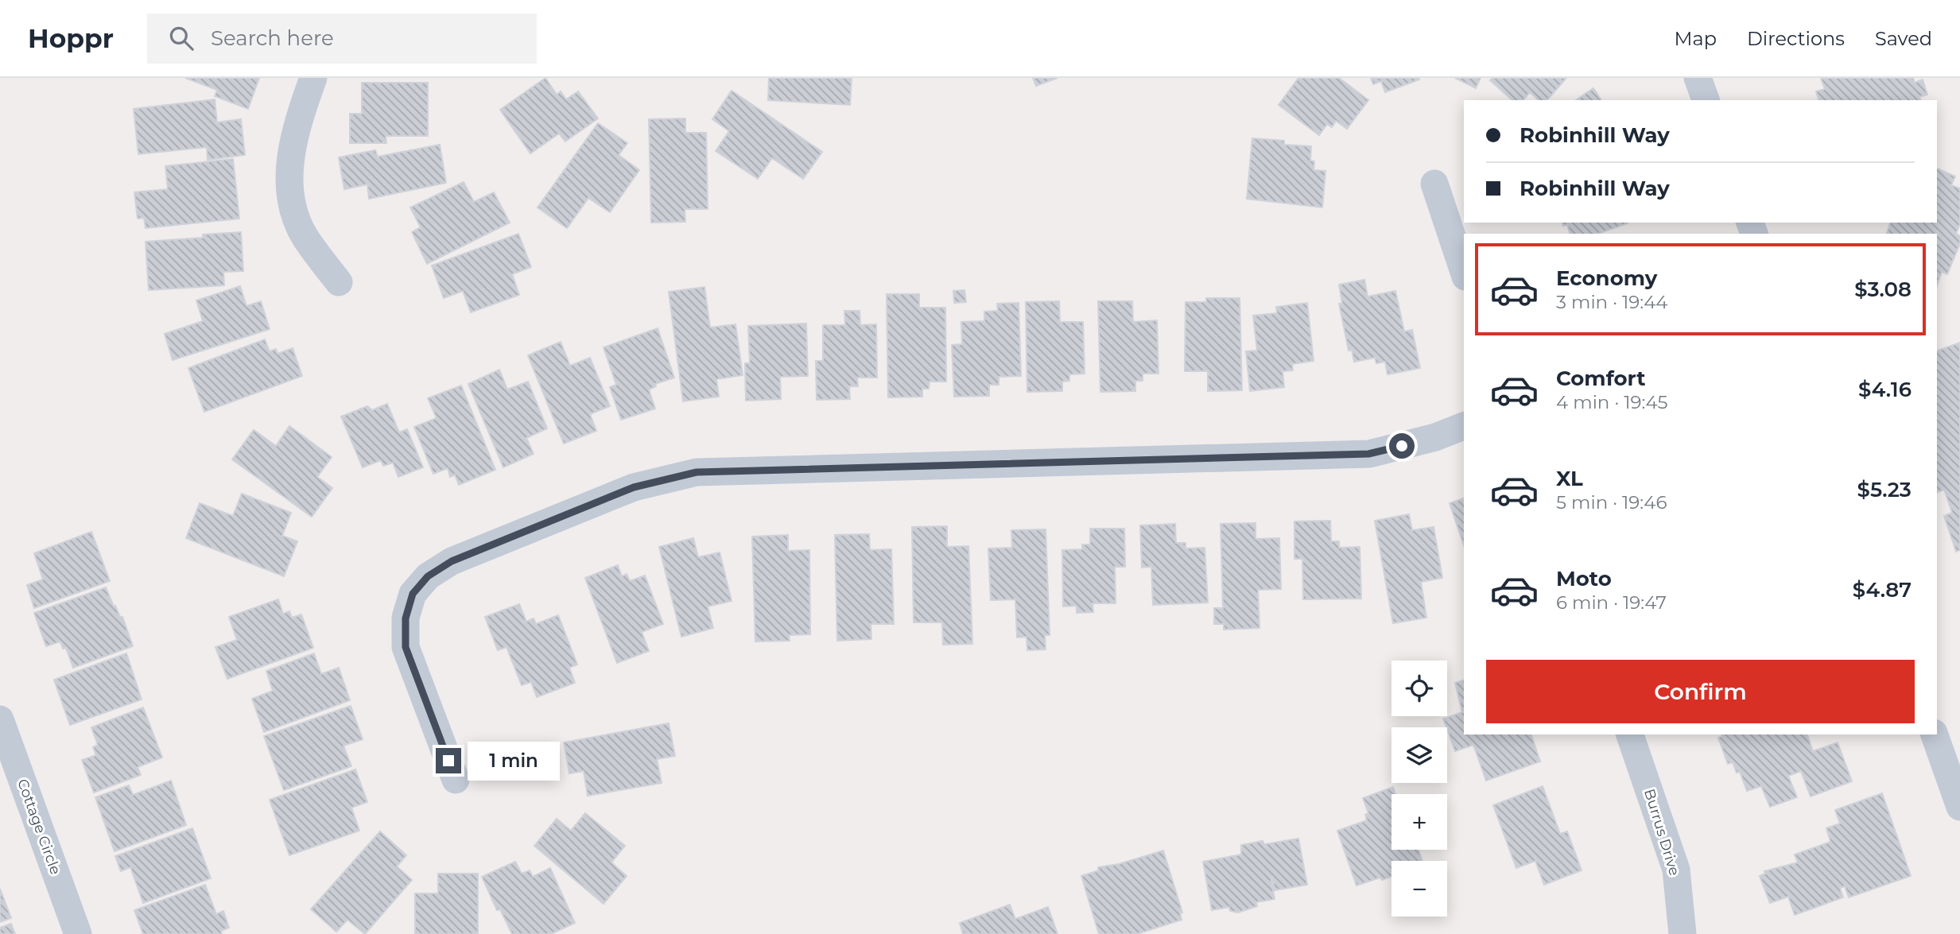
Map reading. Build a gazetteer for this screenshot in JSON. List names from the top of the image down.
{
  "streets": {
    "street": ["Cottage Circle", "Burrus Drive"]
  },
  "page": {
    "header": "Hoppr",
    "search": "Search here",
    "nav": ["Map", "Directions", "Saved"],
    "banner": ["Robinhill Way", "Robinhill Way"],
    "list": [
      {
        "name": "Economy",
        "note": "3 min · 19:44",
        "value": "$3.08"
      },
      {
        "name": "Comfort",
        "note": "4 min · 19:45",
        "value": "$4.16"
      },
      {
        "name": "XL",
        "note": "5 min · 19:46",
        "value": "$5.23"
      },
      {
        "name": "Moto",
        "note": "6 min · 19:47",
        "value": "$4.87"
      }
    ],
    "buttons": "Confirm",
    "map_buttons": ["+", "−"],
    "bubble": "1 min"
  }
}
